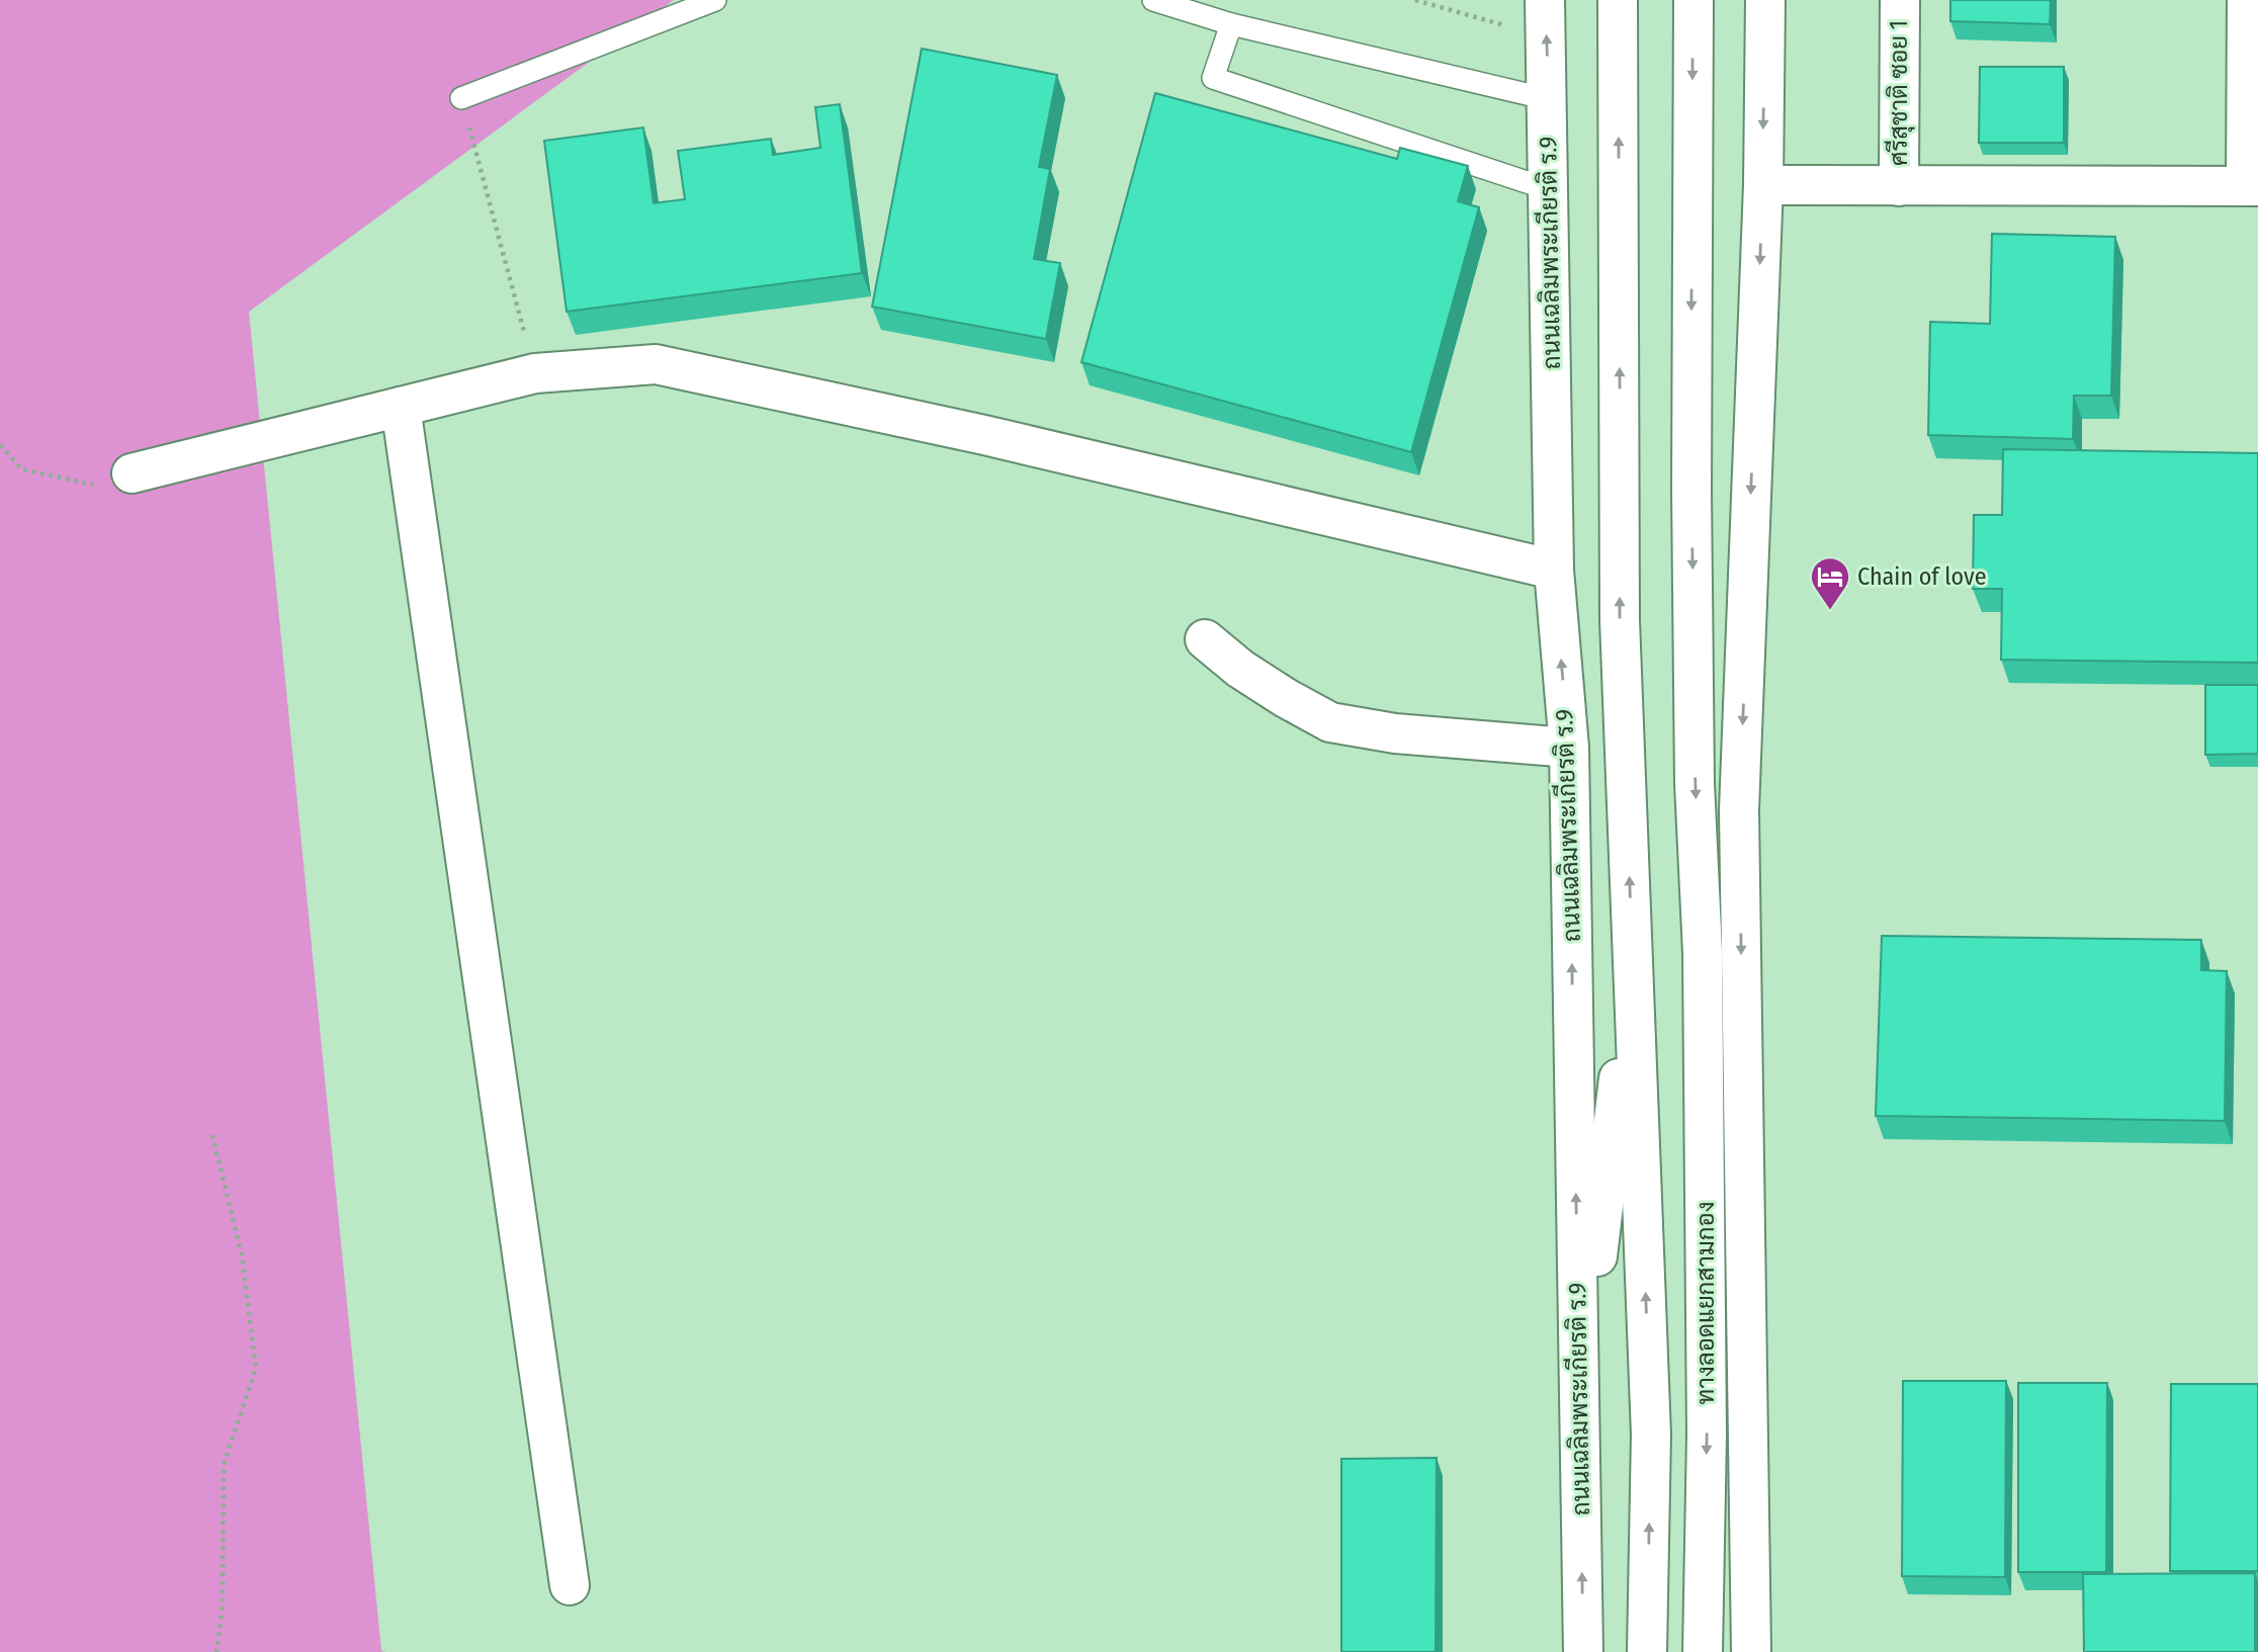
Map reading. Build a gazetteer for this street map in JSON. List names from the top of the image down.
{
  "streets": {
    "main road": ["ศรีสุชาติ ซอย 1", "ถนนเฉลิมพระเกียรติ ร.9", "ทางลอดแยกสามกอง"]
  },
  "places": {
    "hotel": ["Chain of love"]
  }
}
